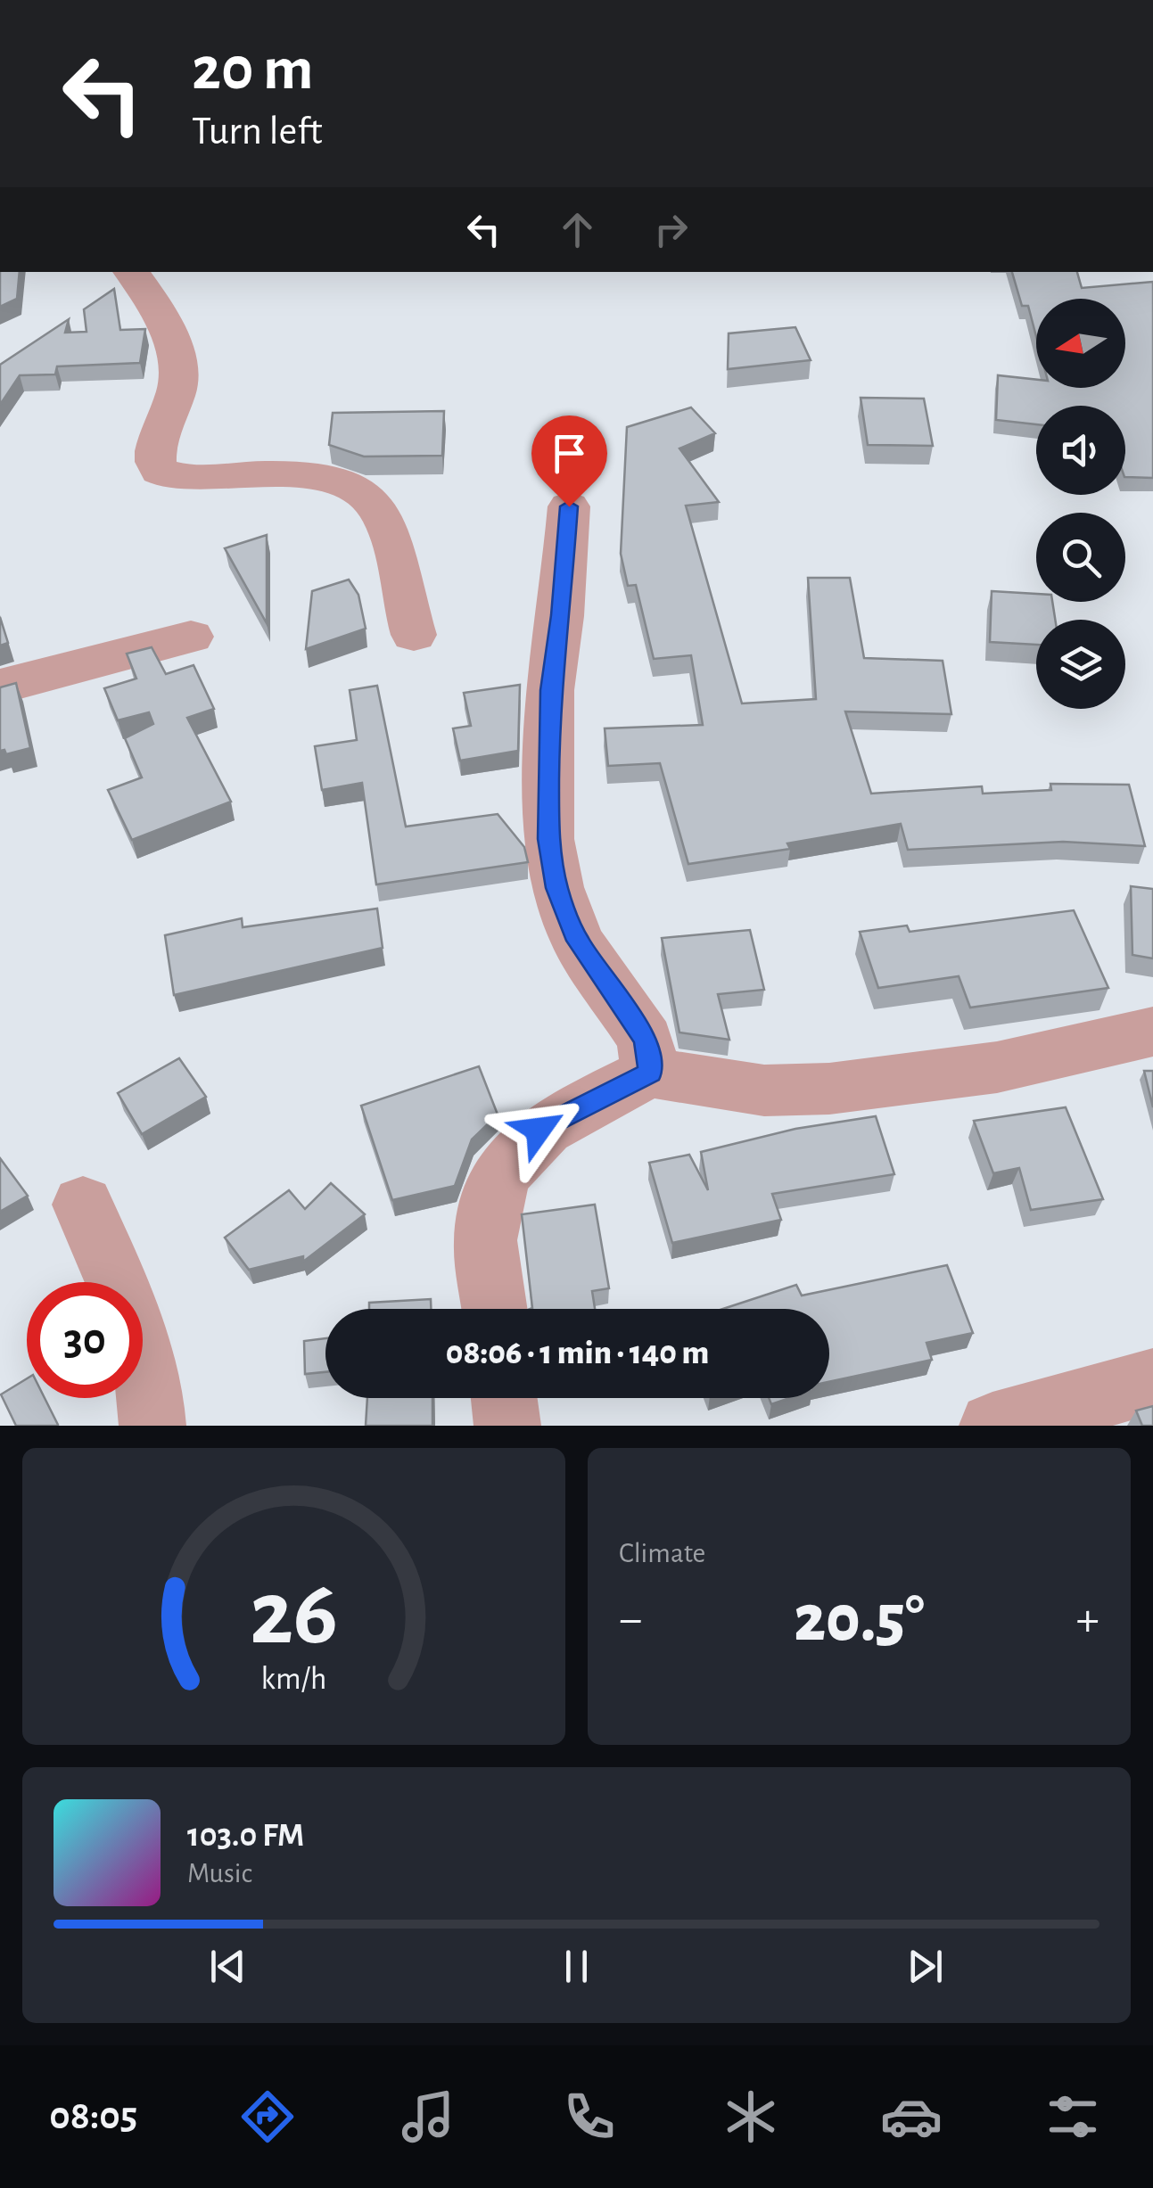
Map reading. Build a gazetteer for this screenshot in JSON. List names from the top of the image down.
{
  "north": "left",
  "page": {
    "turn": ["20 m", "Turn left"],
    "limit": "30",
    "trip": "08:06 · 1 min · 140 m",
    "tile": "Climate",
    "heat": ["−", "20.5°", "+"],
    "song": ["103.0 FM", "Music"],
    "tabs": "08:05",
    "gauge": ["26", "km/h"]
  }
}
